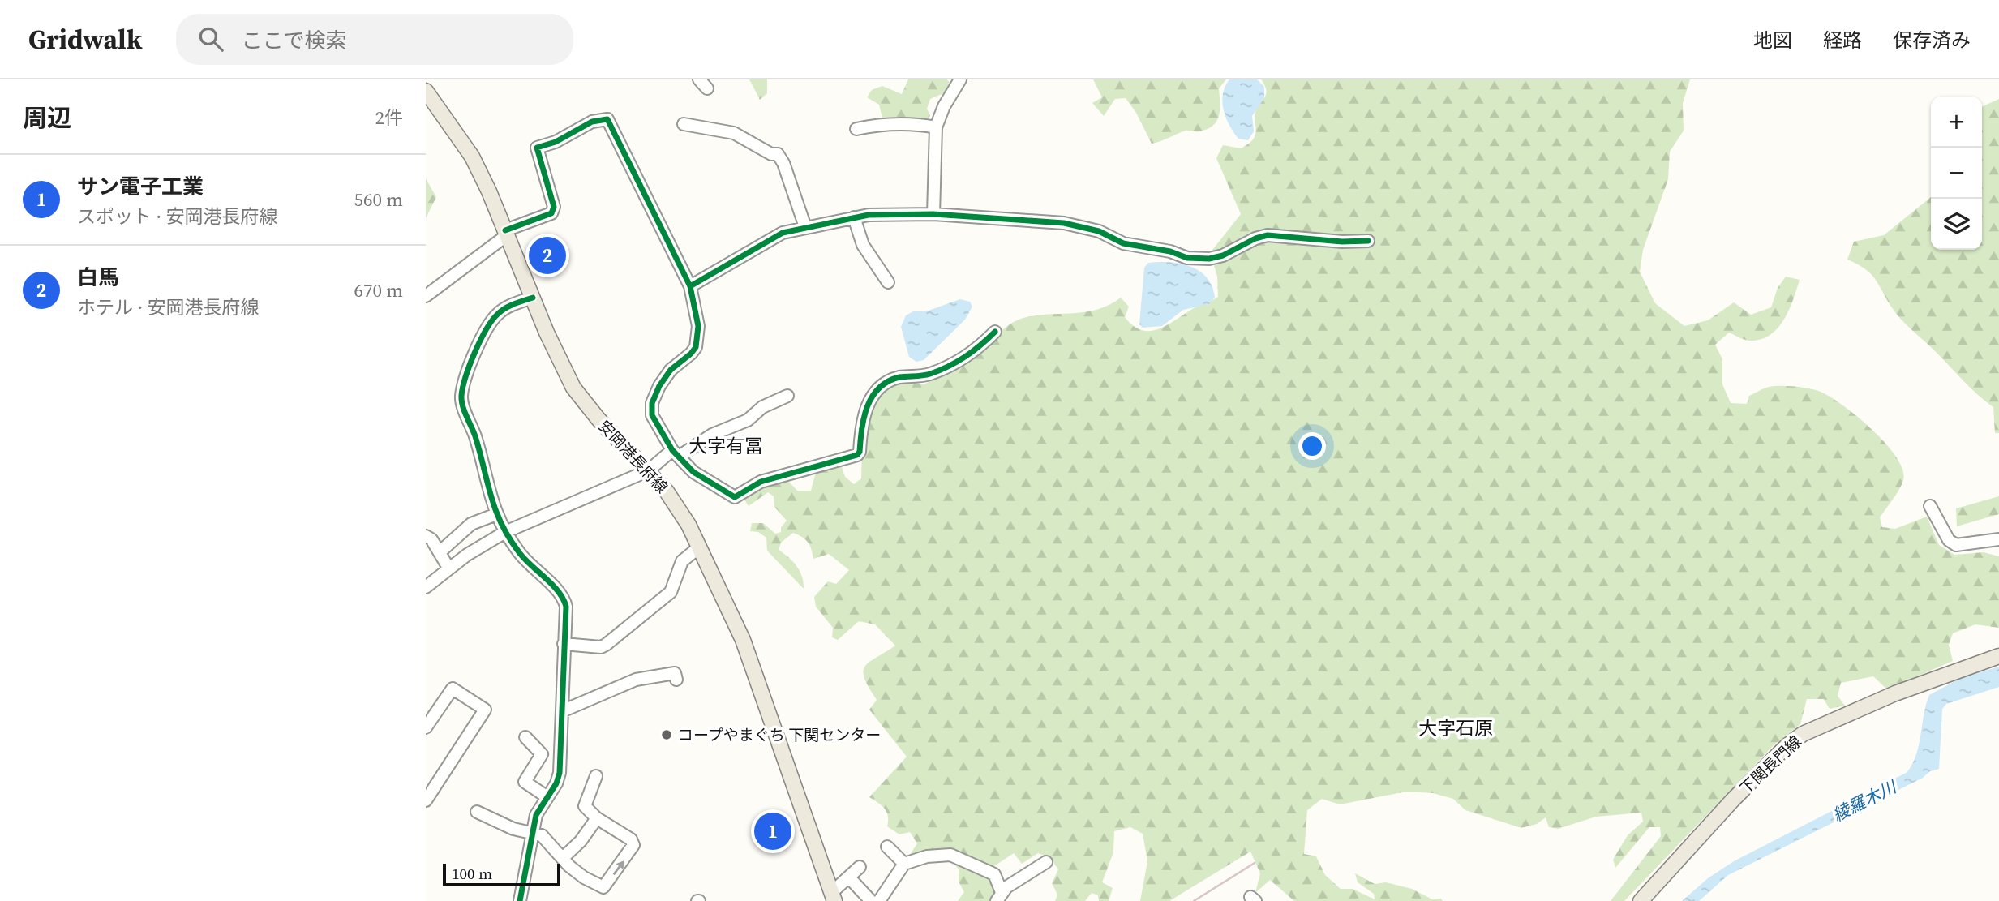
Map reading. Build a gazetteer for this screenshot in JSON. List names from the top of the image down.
{
  "streets": {
    "main road": ["安岡港長府線", "下関長門線"]
  },
  "districts": ["大字有冨", "大字石原"],
  "water": ["綾羅木川"],
  "places": ["コープやまぐち 下関センター"],
  "scale_bar": "100 m",
  "page": {
    "header": "Gridwalk",
    "search": "ここで検索",
    "nav": ["地図", "経路", "保存済み"],
    "heading": ["周辺", "2件"],
    "map_buttons": ["+", "−"],
    "list": [
      {
        "mark": "1",
        "name": "サン電子工業",
        "note": "スポット · 安岡港長府線",
        "value": "560 m"
      },
      {
        "mark": "2",
        "name": "白馬",
        "note": "ホテル · 安岡港長府線",
        "value": "670 m"
      }
    ],
    "pins": ["2", "1"],
    "scale": "100 m"
  }
}
